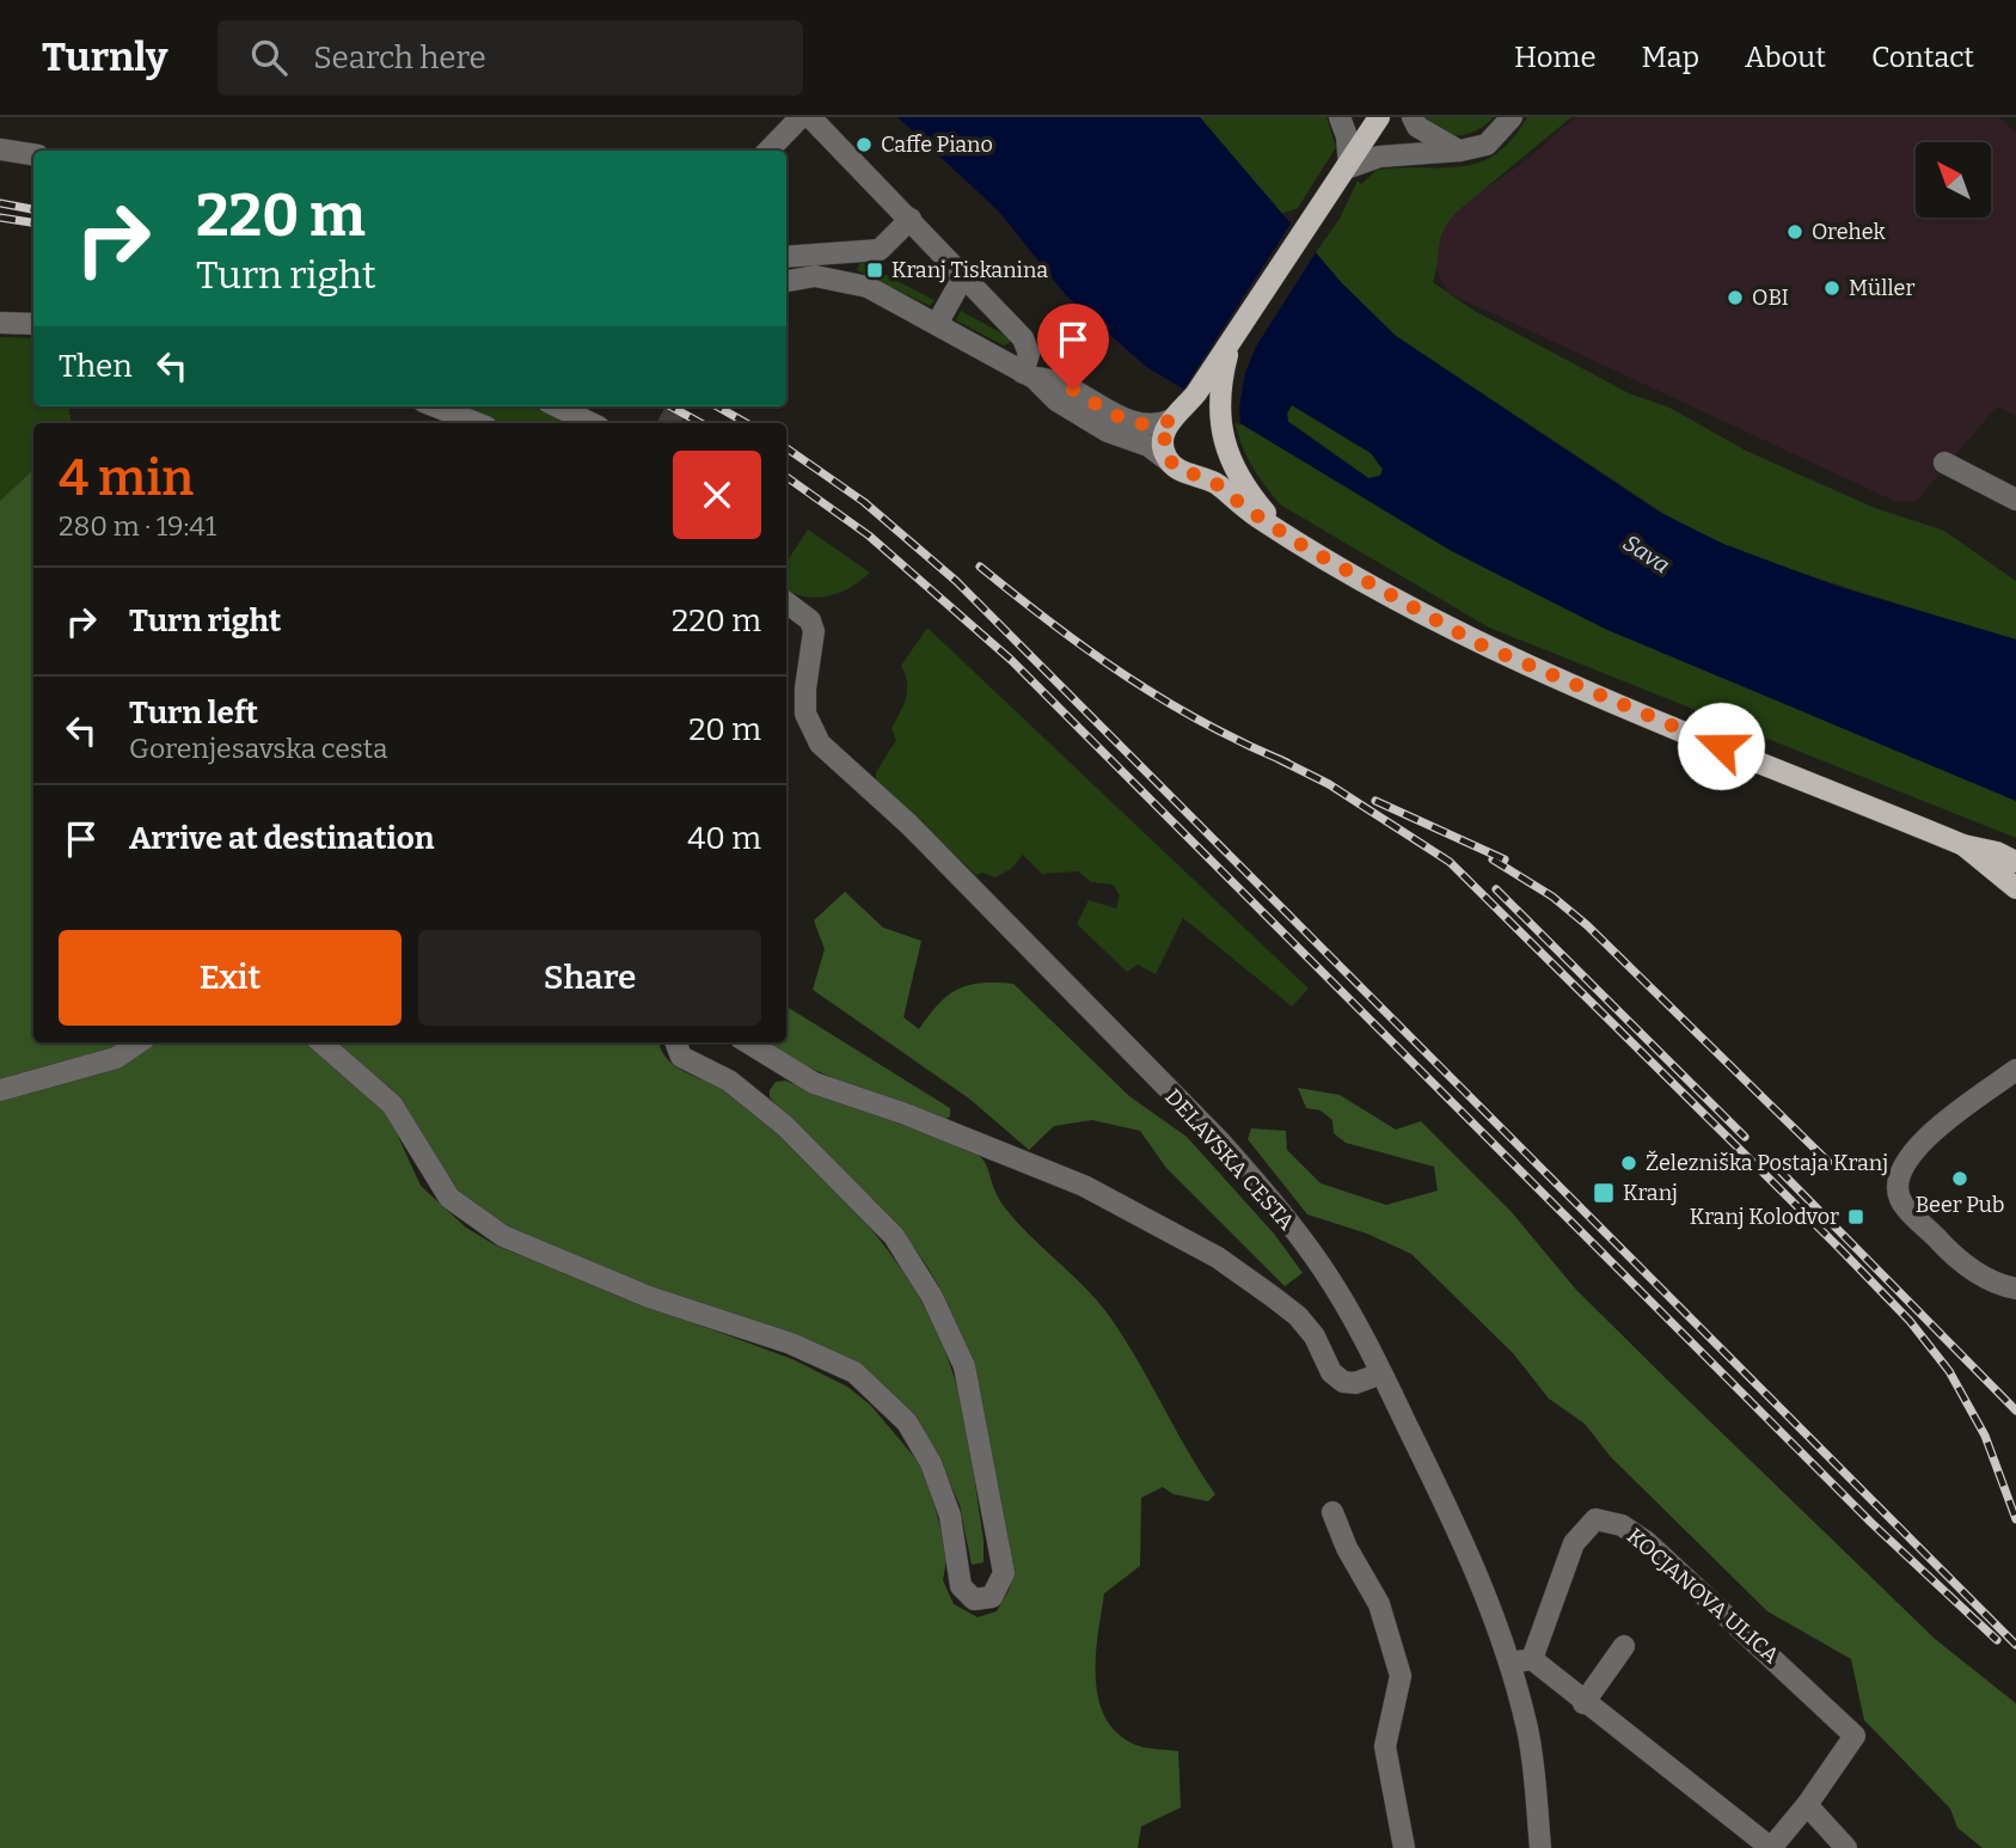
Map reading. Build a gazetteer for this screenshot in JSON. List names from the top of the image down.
{
  "streets": {
    "street": ["DELAVSKA CESTA", "KOCJANOVA ULICA"]
  },
  "crossings": [
    ["DELAVSKA CESTA", "KOCJANOVA ULICA"]
  ],
  "water": ["Sava"],
  "places": {
    "other": [
      "Caffe Piano",
      "Orehek",
      "Müller",
      "OBI",
      "Železniška Postaja Kranj",
      "Beer Pub"
    ],
    "transit": ["Kranj Tiskanina", "Kranj", "Kranj Kolodvor"]
  },
  "north": "top left",
  "page": {
    "header": "Turnly",
    "search": "Search here",
    "nav": [
      "Home",
      "Map",
      "About",
      "Contact"
    ],
    "turn": ["220 m", "Turn right"],
    "then": "Then",
    "heading": ["4 min", "280 m · 19:41"],
    "list": [
      {
        "name": "Turn right",
        "value": "220 m"
      },
      {
        "name": "Turn left",
        "note": "Gorenjesavska cesta",
        "value": "20 m"
      },
      {
        "name": "Arrive at destination",
        "value": "40 m"
      }
    ],
    "buttons": ["Exit", "Share"]
  }
}
